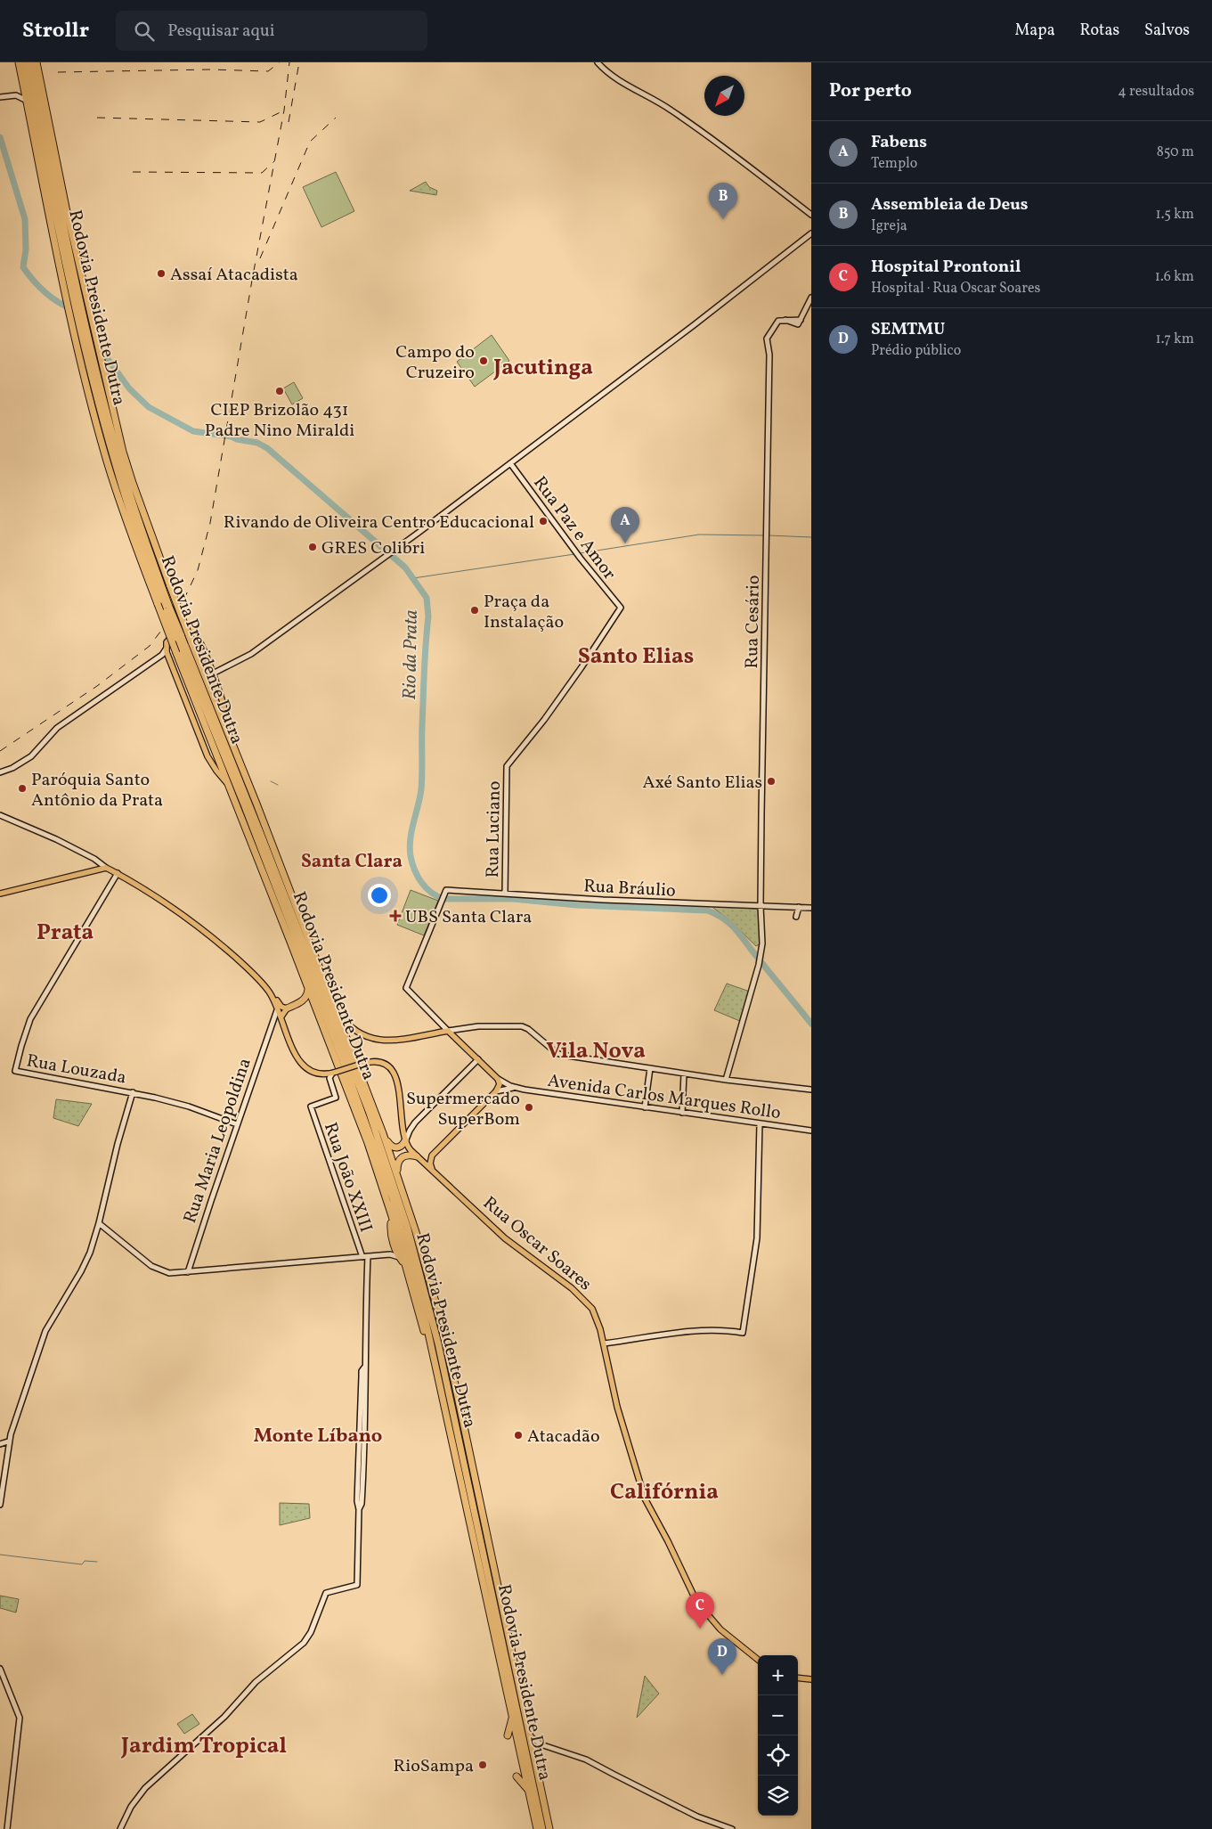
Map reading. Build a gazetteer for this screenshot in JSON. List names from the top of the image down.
{
  "streets": {
    "highway": ["Rodovia Presidente Dutra"],
    "main road": ["Rua Oscar Soares"],
    "street": [
      "Rua Paz e Amor",
      "Rua Cesário",
      "Rua Luciano",
      "Rua Bráulio",
      "Rua Louzada",
      "Avenida Carlos Marques Rollo",
      "Rua Maria Leopoldina",
      "Rua João XXIII"
    ]
  },
  "crossings": [
    ["Rua Paz e Amor", "Rua Luciano"],
    ["Rua Cesário", "Rua Bráulio"],
    ["Rua Luciano", "Rua Bráulio"],
    ["Rua Louzada", "Rua Maria Leopoldina"],
    ["Rua Louzada", "Rua Oscar Soares"],
    ["Rua Maria Leopoldina", "Rua Oscar Soares"],
    ["Rua João XXIII", "Rua Oscar Soares"]
  ],
  "districts": [
    "Jacutinga",
    "Santo Elias",
    "Santa Clara",
    "Prata",
    "Vila Nova",
    "Monte Líbano",
    "Califórnia",
    "Jardim Tropical"
  ],
  "water": ["Rio da Prata"],
  "places": {
    "other": [
      "Assaí Atacadista",
      "Campo do Cruzeiro",
      "CIEP Brizolão 431 Padre Nino Miraldi",
      "Rivando de Oliveira Centro Educacional",
      "GRES Colibri",
      "Praça da Instalação",
      "Axé Santo Elias",
      "Paróquia Santo Antônio da Prata",
      "Supermercado SuperBom",
      "Atacadão",
      "RioSampa"
    ],
    "health": ["UBS Santa Clara"]
  },
  "north": "bottom left",
  "page": {
    "header": "Strollr",
    "search": "Pesquisar aqui",
    "nav": ["Mapa", "Rotas", "Salvos"],
    "heading": ["Por perto", "4 resultados"],
    "list": [
      {
        "mark": "A",
        "name": "Fabens",
        "note": "Templo",
        "value": "850 m"
      },
      {
        "mark": "B",
        "name": "Assembleia de Deus",
        "note": "Igreja",
        "value": "1.5 km"
      },
      {
        "mark": "C",
        "name": "Hospital Prontonil",
        "note": "Hospital · Rua Oscar Soares",
        "value": "1.6 km"
      },
      {
        "mark": "D",
        "name": "SEMTMU",
        "note": "Prédio público",
        "value": "1.7 km"
      }
    ],
    "pins": [
      "B",
      "A",
      "C",
      "D"
    ],
    "map_buttons": ["+", "−"]
  }
}
